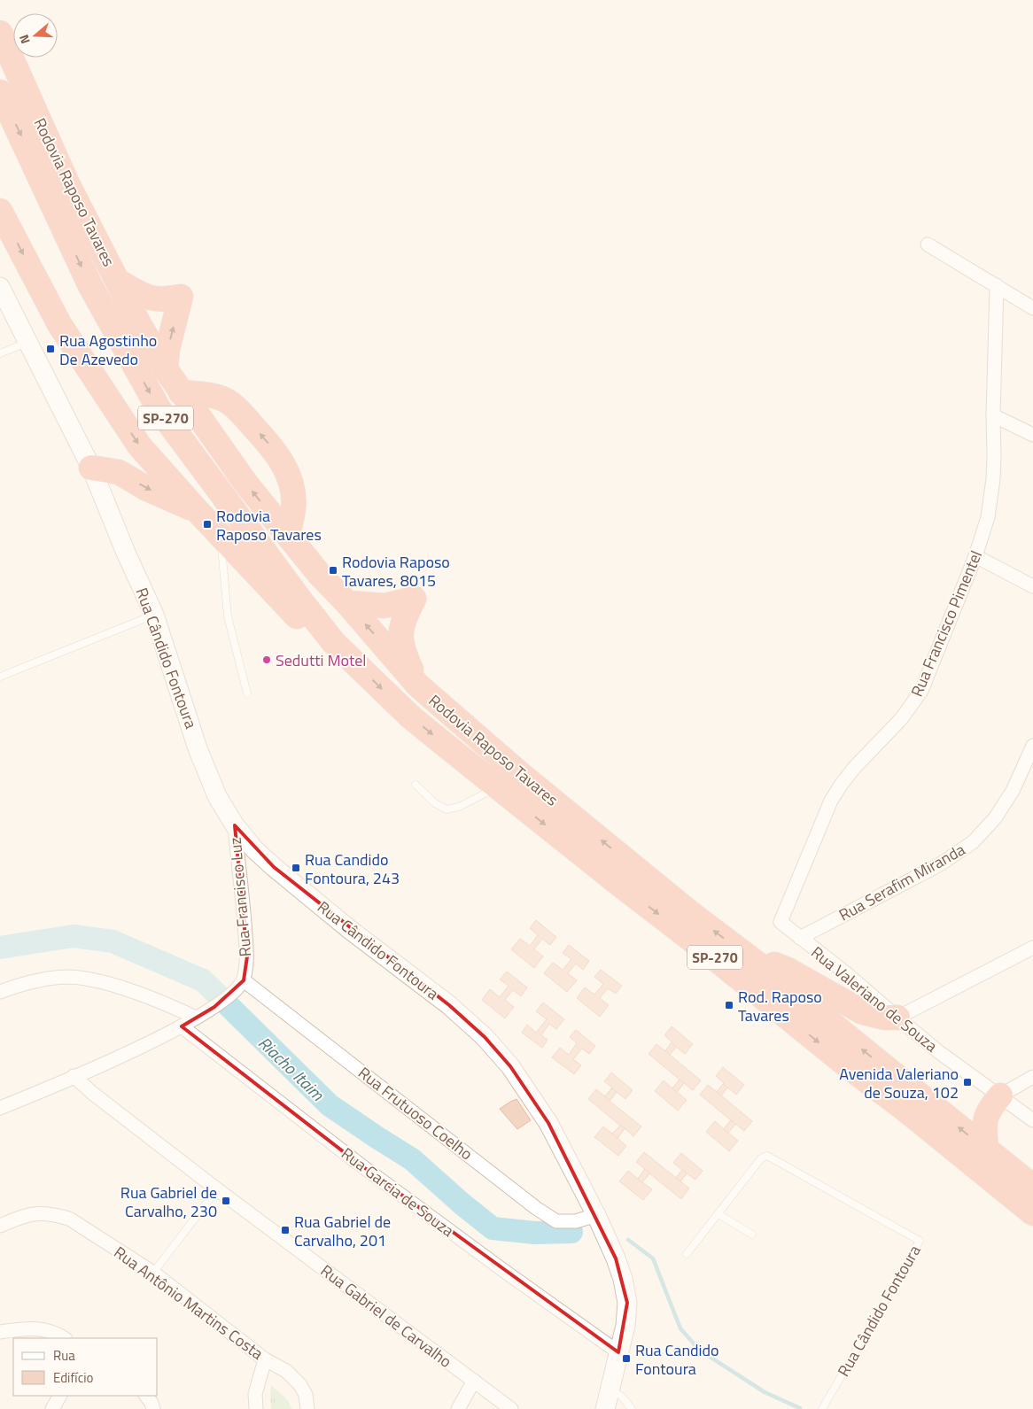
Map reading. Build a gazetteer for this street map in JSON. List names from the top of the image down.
{
  "streets": {
    "highway": ["Rodovia Raposo Tavares", "SP-270"],
    "main road": ["Rua Cândido Fontoura"],
    "street": [
      "Rua Francisco Pimentel",
      "Rua Serafim Miranda",
      "Rua Francisco Luz",
      "Rua Valeriano de Souza",
      "Rua Frutuoso Coelho",
      "Rua Garcia de Souza",
      "Rua Antônio Martins Costa",
      "Rua Gabriel de Carvalho"
    ]
  },
  "crossings": [
    ["Rua Francisco Pimentel", "Rua Valeriano de Souza"],
    ["Rua Cândido Fontoura", "Rua Francisco Luz"],
    ["Rua Cândido Fontoura", "Rua Frutuoso Coelho"],
    ["Rua Cândido Fontoura", "Rua Garcia de Souza"],
    ["Rua Serafim Miranda", "Rua Valeriano de Souza"],
    ["Rua Francisco Luz", "Rua Frutuoso Coelho"]
  ],
  "water": ["Riacho Itaim"],
  "places": {
    "transit": [
      "Rua Agostinho De Azevedo",
      "Rodovia Raposo Tavares",
      "Rodovia Raposo Tavares, 8015",
      "Rua Candido Fontoura, 243",
      "Rod. Raposo Tavares",
      "Avenida Valeriano de Souza, 102",
      "Rua Gabriel de Carvalho, 230",
      "Rua Gabriel de Carvalho, 201",
      "Rua Candido Fontoura"
    ],
    "other": ["Sedutti Motel"]
  },
  "legend": ["Rua", "Edifício"],
  "north": "left"
}
